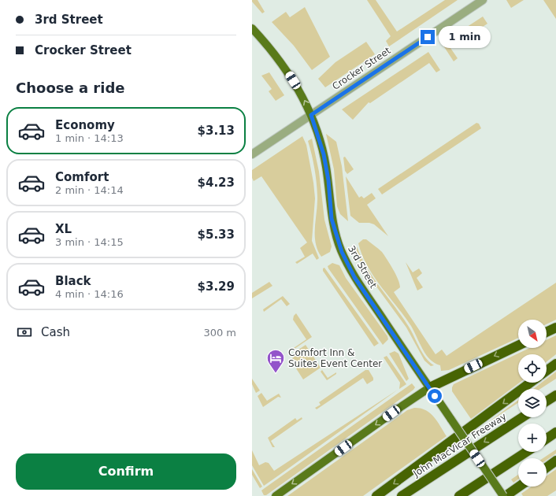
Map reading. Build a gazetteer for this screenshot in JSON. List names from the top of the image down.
{
  "streets": {
    "highway": ["John MacVicar Freeway"],
    "main road": ["3rd Street"],
    "street": ["Crocker Street"]
  },
  "crossings": [
    ["Crocker Street", "3rd Street"]
  ],
  "places": {
    "hotel": ["Comfort Inn & Suites Event Center"]
  },
  "north": "bottom right",
  "page": {
    "banner": ["3rd Street", "Crocker Street"],
    "bubble": "1 min",
    "heading": "Choose a ride",
    "list": [
      {
        "name": "Economy",
        "note": "1 min · 14:13",
        "value": "$3.13"
      },
      {
        "name": "Comfort",
        "note": "2 min · 14:14",
        "value": "$4.23"
      },
      {
        "name": "XL",
        "note": "3 min · 14:15",
        "value": "$5.33"
      },
      {
        "name": "Black",
        "note": "4 min · 14:16",
        "value": "$3.29"
      }
    ],
    "pay": ["Cash", "300 m"],
    "map_buttons": ["+", "−"],
    "buttons": "Confirm"
  }
}
